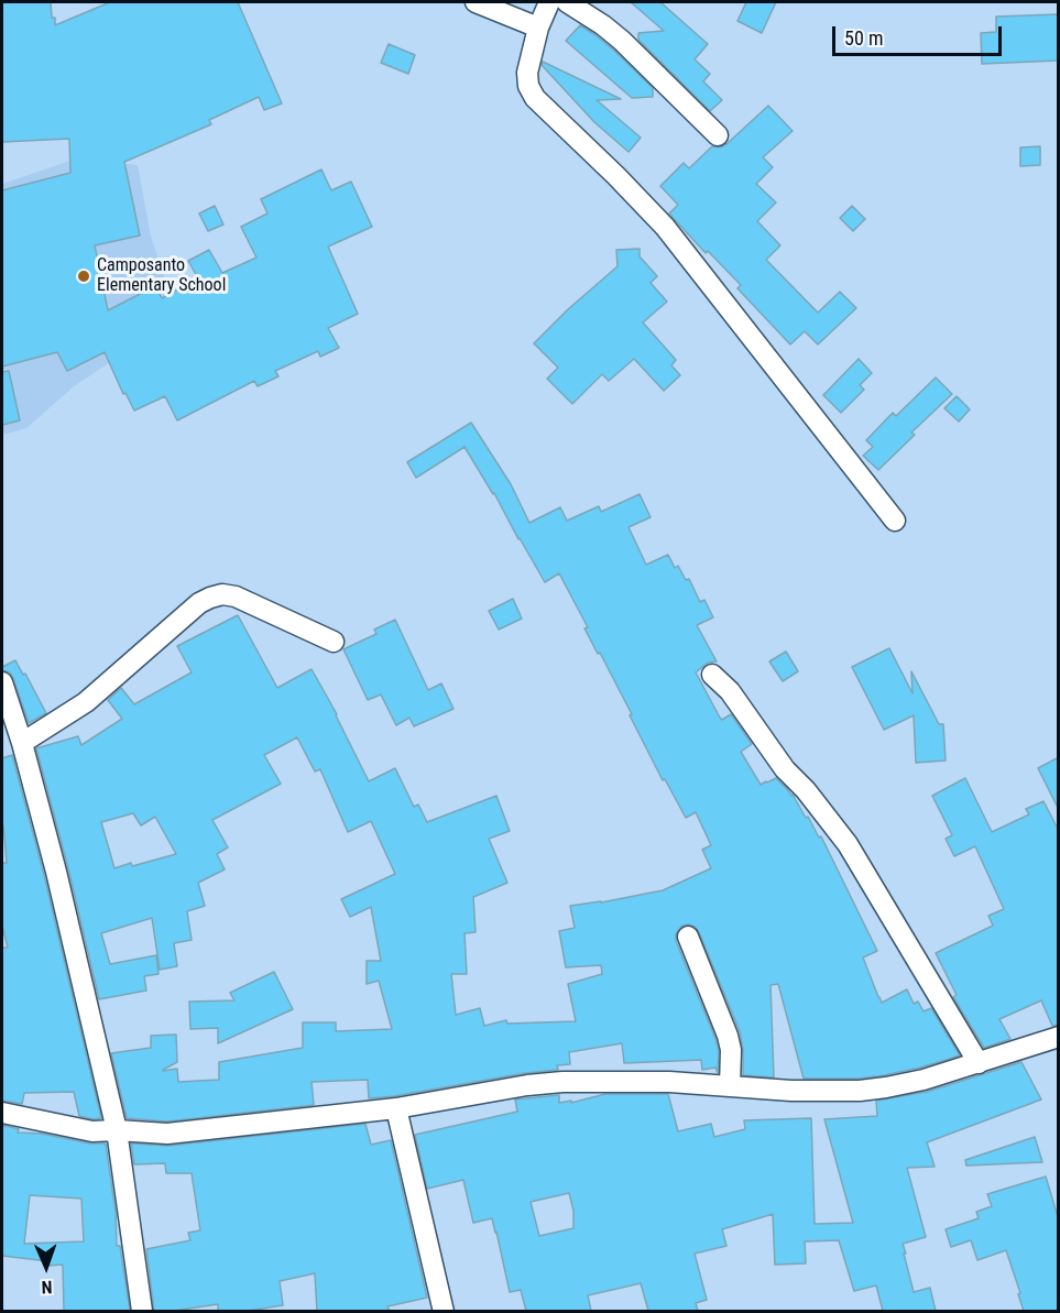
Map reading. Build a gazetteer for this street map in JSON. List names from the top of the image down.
{
  "places": ["Camposanto Elementary School"],
  "scale_bar": "50 m",
  "north": "bottom"
}
